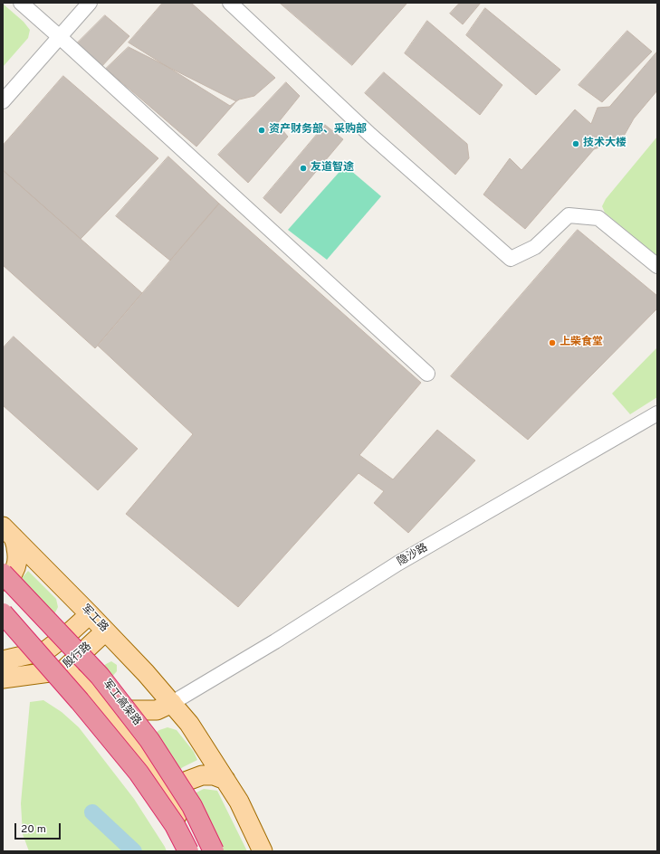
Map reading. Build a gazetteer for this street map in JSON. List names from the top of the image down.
{
  "streets": {
    "highway": ["军工高架路"],
    "main road": ["军工路", "殷行路"],
    "street": ["隐沙路"]
  },
  "crossings": [
    ["隐沙路", "军工路"],
    ["军工路", "殷行路"]
  ],
  "places": [
    "资产财务部、采购部",
    "技术大楼",
    "友道智途",
    "上柴食堂"
  ],
  "scale_bar": "20 m"
}
